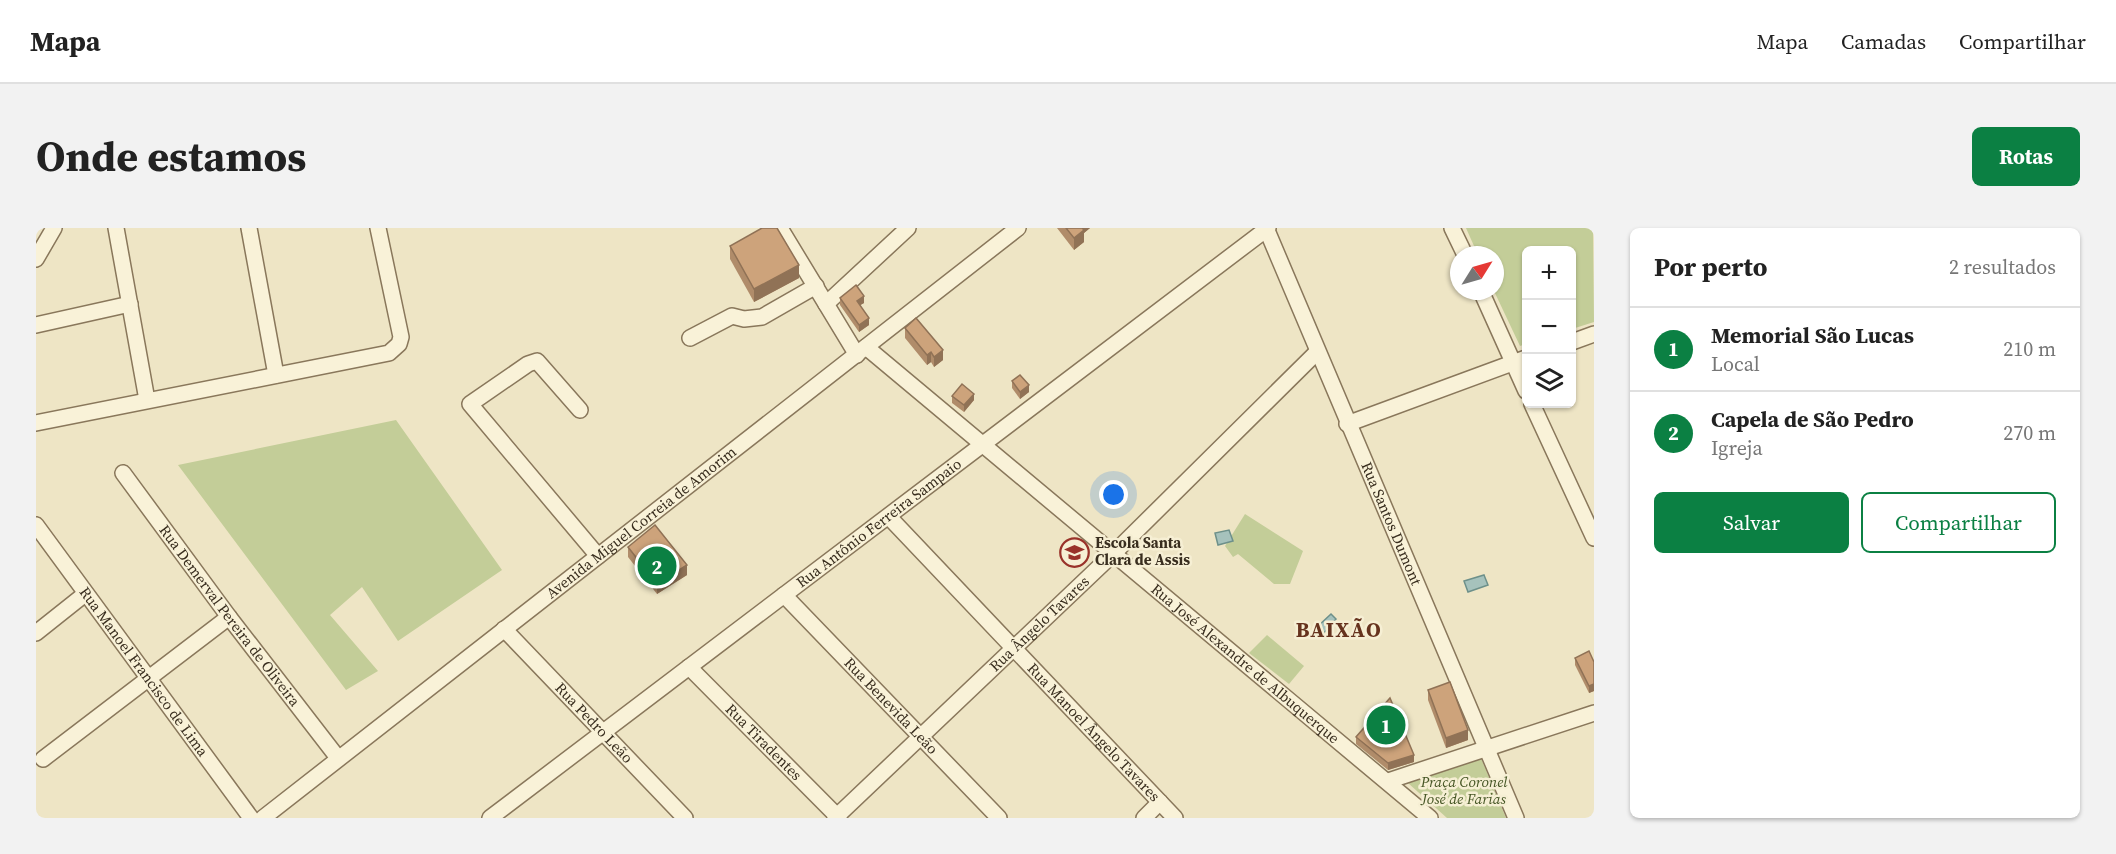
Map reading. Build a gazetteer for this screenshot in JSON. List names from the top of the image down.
{
  "streets": {
    "street": [
      "Avenida Miguel Correia de Amorim",
      "Rua Antônio Ferreira Sampaio",
      "Rua Santos Dumont",
      "Rua Demerval Pereira de Oliveira",
      "Rua Ângelo Tavares",
      "Rua José Alexandre de Albuquerque",
      "Rua Manoel Francisco de Lima",
      "Rua Benevida Leão",
      "Rua Pedro Leão",
      "Rua Manoel Ângelo Tavares",
      "Rua Tiradentes"
    ]
  },
  "crossings": [
    ["Avenida Miguel Correia de Amorim", "Rua Demerval Pereira de Oliveira"],
    ["Avenida Miguel Correia de Amorim", "Rua José Alexandre de Albuquerque"],
    ["Avenida Miguel Correia de Amorim", "Rua Pedro Leão"],
    ["Rua Antônio Ferreira Sampaio", "Rua Santos Dumont"],
    ["Rua Antônio Ferreira Sampaio", "Rua José Alexandre de Albuquerque"],
    ["Rua Antônio Ferreira Sampaio", "Rua Benevida Leão"],
    ["Rua Antônio Ferreira Sampaio", "Rua Pedro Leão"],
    ["Rua Antônio Ferreira Sampaio", "Rua Manoel Ângelo Tavares"],
    ["Rua Antônio Ferreira Sampaio", "Rua Tiradentes"],
    ["Rua Santos Dumont", "Rua Ângelo Tavares"],
    ["Rua Ângelo Tavares", "Rua José Alexandre de Albuquerque"],
    ["Rua Ângelo Tavares", "Rua Benevida Leão"],
    ["Rua Ângelo Tavares", "Rua Manoel Ângelo Tavares"],
    ["Rua Ângelo Tavares", "Rua Tiradentes"]
  ],
  "districts": ["BAIXÃO"],
  "parks": ["Praça Coronel José de Farias"],
  "places": {
    "school or university": ["Escola Santa Clara de Assis"]
  },
  "north": "top right",
  "page": {
    "header": "Mapa",
    "nav": ["Mapa", "Camadas", "Compartilhar"],
    "title": "Onde estamos",
    "buttons": [
      "Rotas",
      ["Salvar", "Compartilhar"]
    ],
    "heading": ["Por perto", "2 resultados"],
    "map_buttons": ["+", "−"],
    "list": [
      {
        "mark": "1",
        "name": "Memorial São Lucas",
        "note": "Local",
        "value": "210 m"
      },
      {
        "mark": "2",
        "name": "Capela de São Pedro",
        "note": "Igreja",
        "value": "270 m"
      }
    ],
    "pins": ["2", "1"]
  }
}
